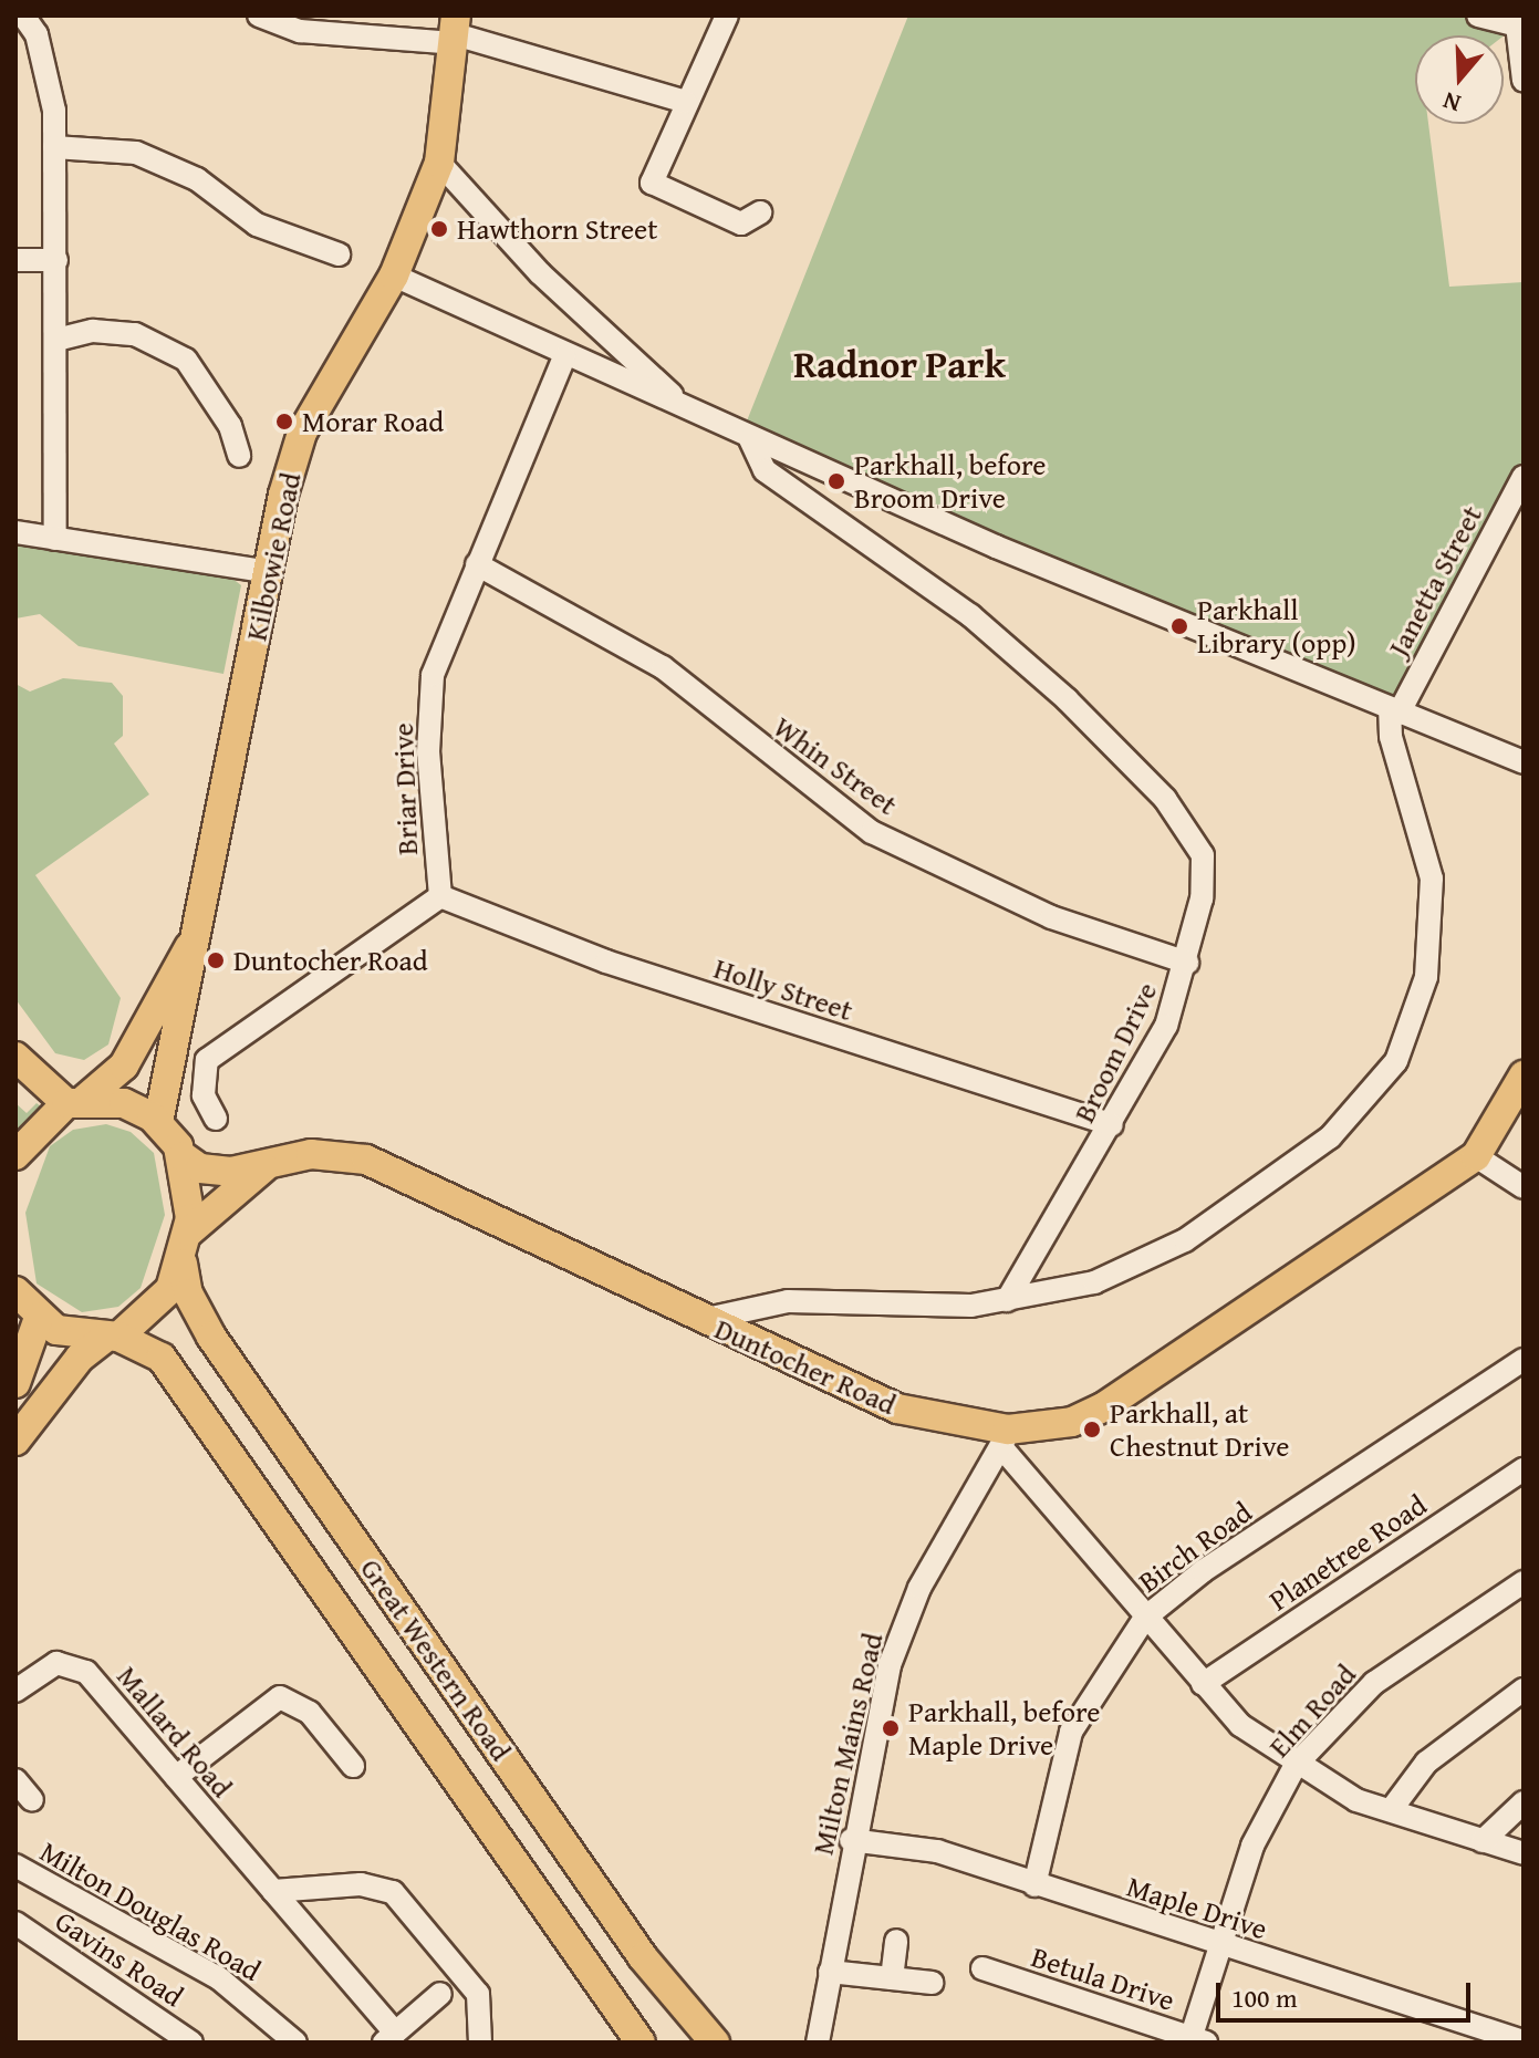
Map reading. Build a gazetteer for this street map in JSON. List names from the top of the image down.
{
  "streets": {
    "main road": ["Kilbowie Road", "Duntocher Road", "Great Western Road"],
    "street": [
      "Janetta Street",
      "Whin Street",
      "Briar Drive",
      "Holly Street",
      "Broom Drive",
      "Birch Road",
      "Planetree Road",
      "Elm Road",
      "Mallard Road",
      "Milton Mains Road",
      "Maple Drive",
      "Milton Douglas Road",
      "Gavins Road",
      "Betula Drive"
    ]
  },
  "crossings": [
    ["Whin Street", "Briar Drive"],
    ["Whin Street", "Broom Drive"],
    ["Briar Drive", "Holly Street"],
    ["Holly Street", "Broom Drive"],
    ["Duntocher Road", "Milton Mains Road"],
    ["Birch Road", "Maple Drive"],
    ["Elm Road", "Maple Drive"],
    ["Elm Road", "Betula Drive"],
    ["Milton Mains Road", "Maple Drive"]
  ],
  "districts": ["Radnor Park"],
  "places": [
    "Hawthorn Street",
    "Morar Road",
    "Parkhall, before Broom Drive",
    "Parkhall Library (opp)",
    "Duntocher Road",
    "Parkhall, at Chestnut Drive",
    "Parkhall, before Maple Drive"
  ],
  "scale_bar": "100 m",
  "north": "bottom"
}
